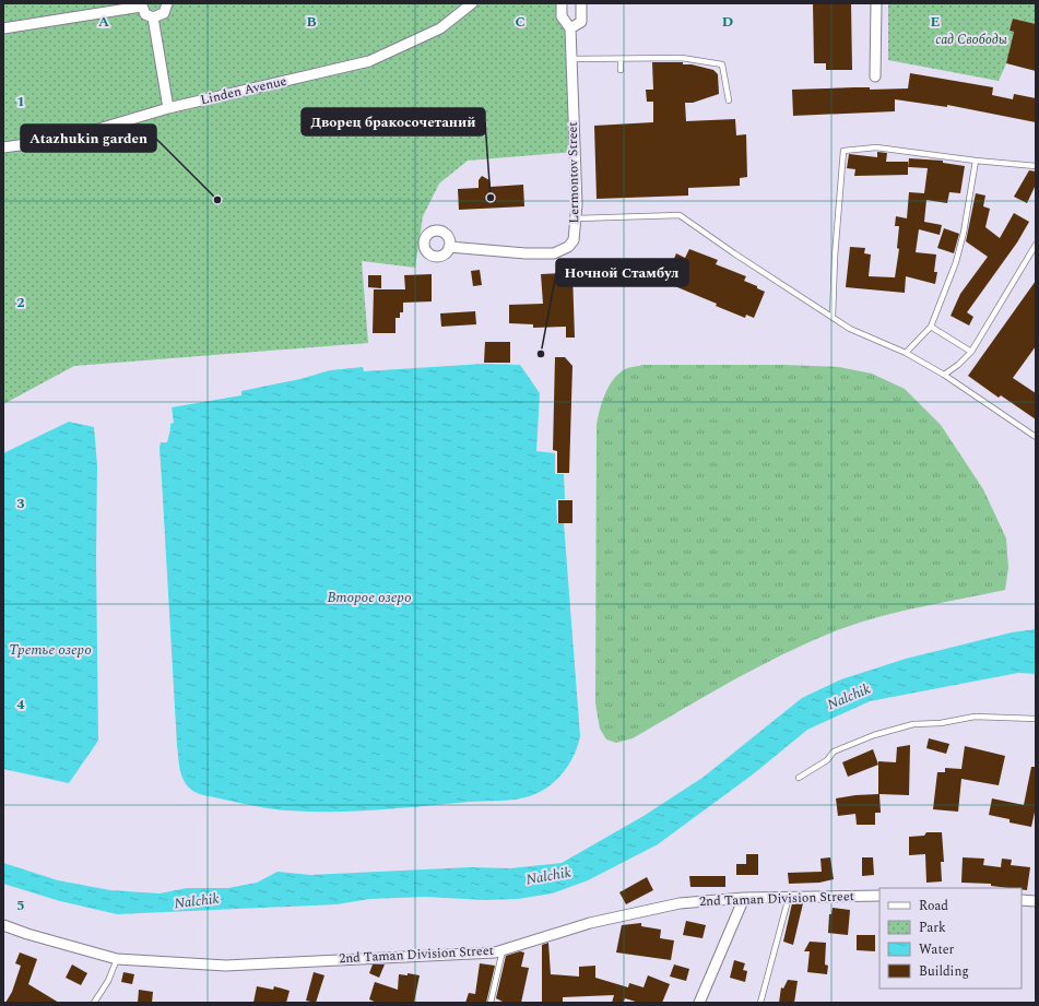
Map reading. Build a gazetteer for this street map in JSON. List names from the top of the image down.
{
  "streets": {
    "street": ["Linden Avenue", "Lermontov Street", "2nd Taman Division Street"]
  },
  "water": ["Второе озеро", "Третье озеро", "Nalchik"],
  "parks": ["сад Свободы"],
  "places": ["Дворец бракосочетаний", "Atazhukin garden", "Ночной Стамбул"],
  "legend": [
    "Road",
    "Park",
    "Water",
    "Building"
  ],
  "grid": {
    "columns": [
      "A",
      "B",
      "C",
      "D",
      "E"
    ],
    "rows": [
      "1",
      "2",
      "3",
      "4",
      "5"
    ]
  }
}
